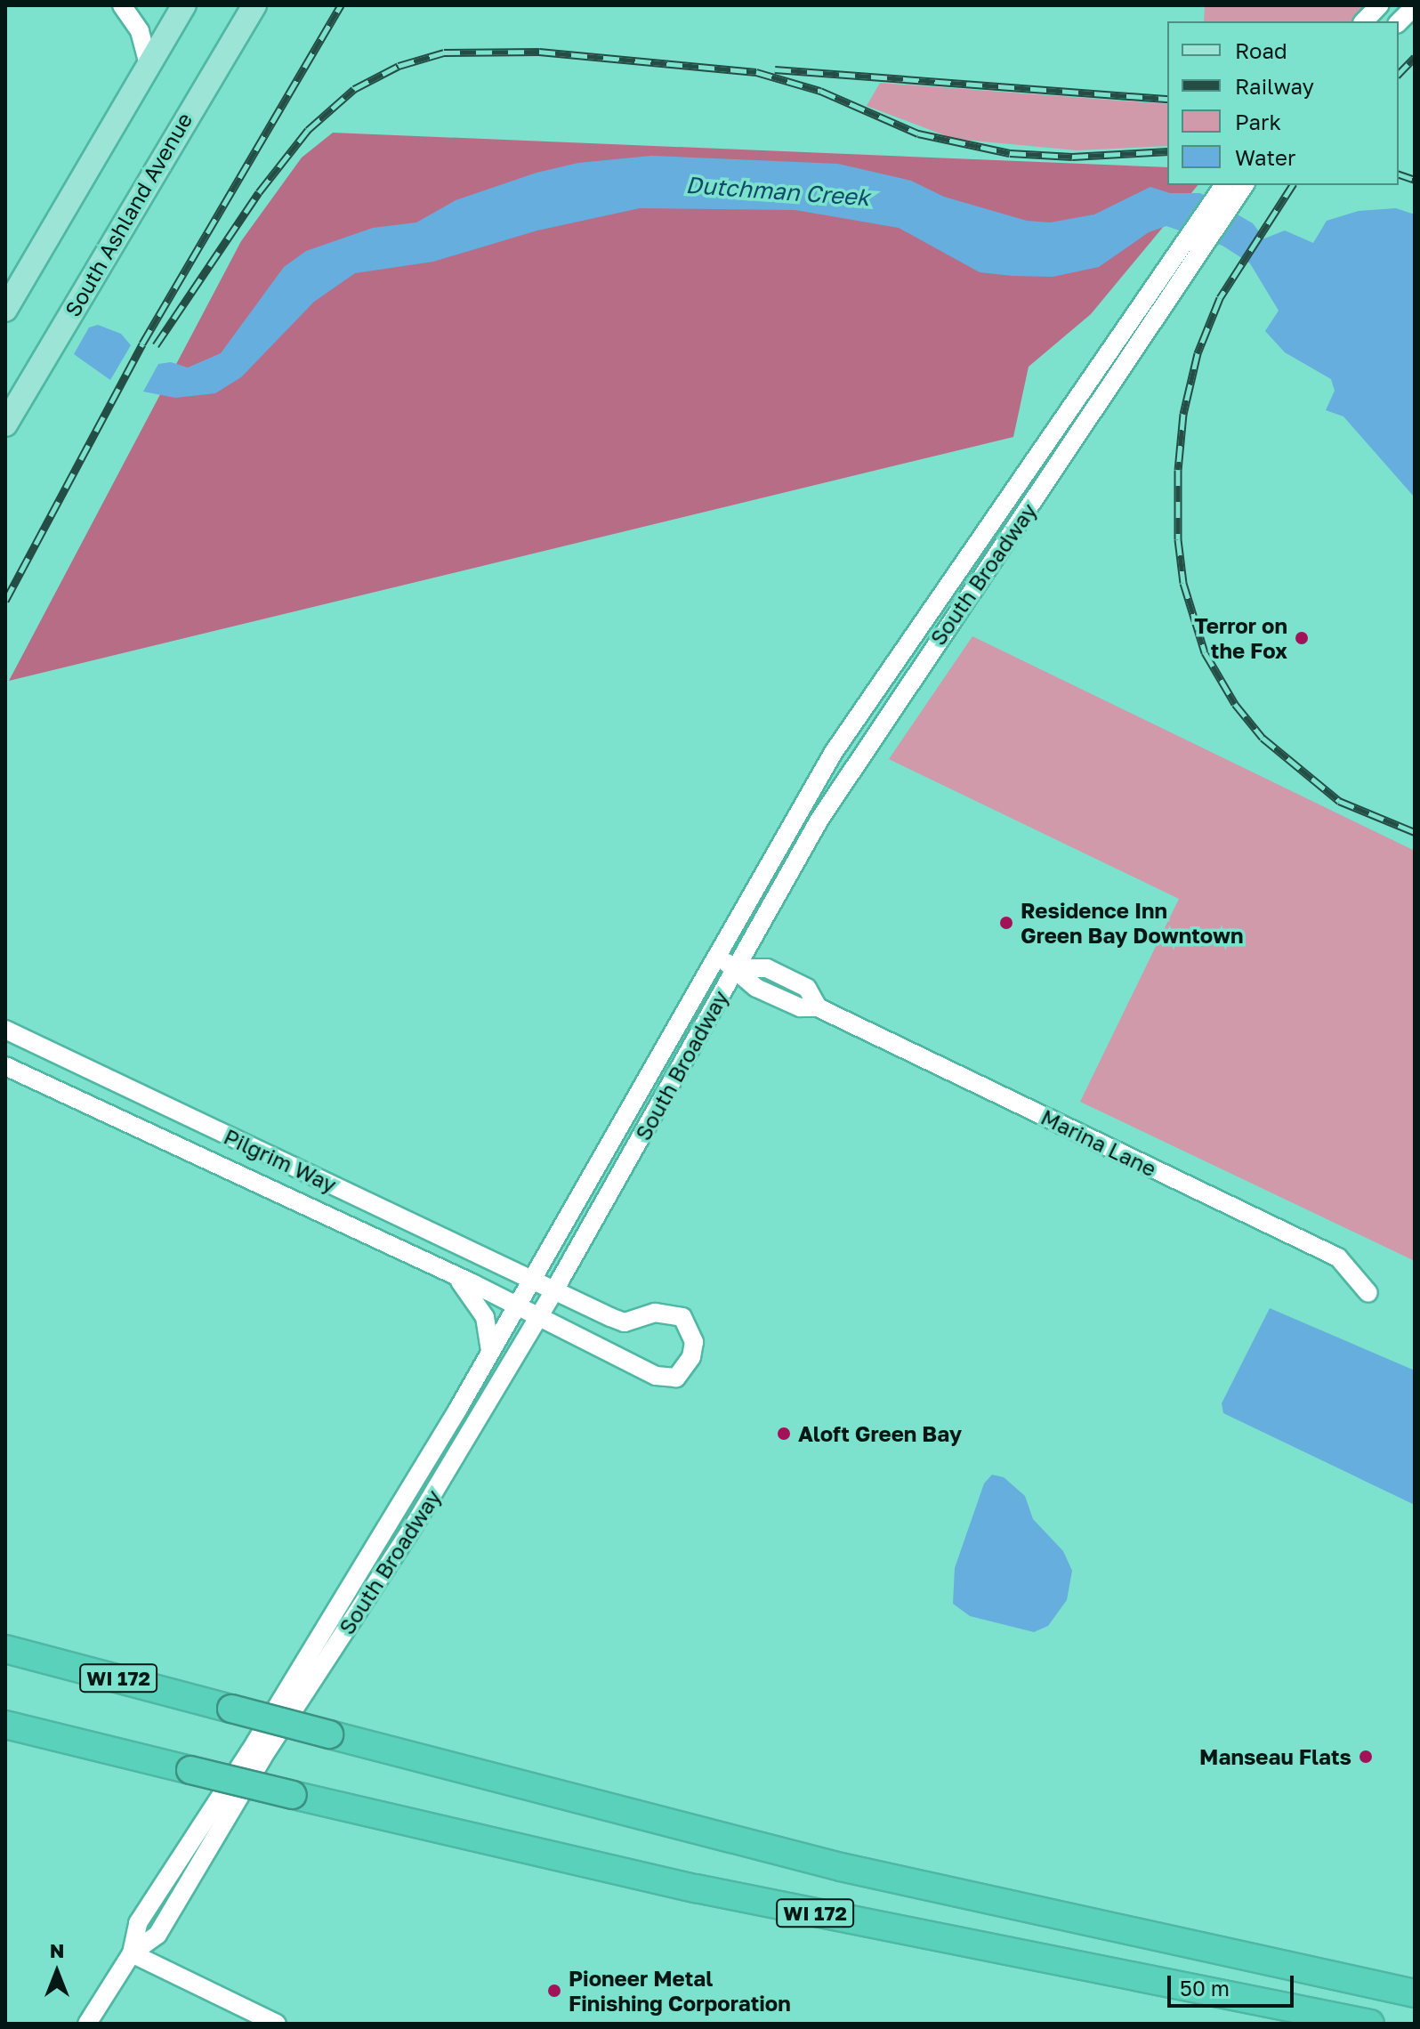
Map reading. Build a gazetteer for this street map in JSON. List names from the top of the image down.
{
  "streets": {
    "highway": ["WI 172"],
    "main road": ["South Ashland Avenue"],
    "street": ["South Broadway", "Marina Lane", "Pilgrim Way"]
  },
  "crossings": [
    ["South Broadway", "Marina Lane"],
    ["South Broadway", "Pilgrim Way"]
  ],
  "water": ["Dutchman Creek"],
  "places": [
    "Terror on the Fox",
    "Residence Inn Green Bay Downtown",
    "Aloft Green Bay",
    "Manseau Flats",
    "Pioneer Metal Finishing Corporation"
  ],
  "legend": [
    "Road",
    "Railway",
    "Park",
    "Water"
  ],
  "scale_bar": "50 m",
  "north": "top"
}
